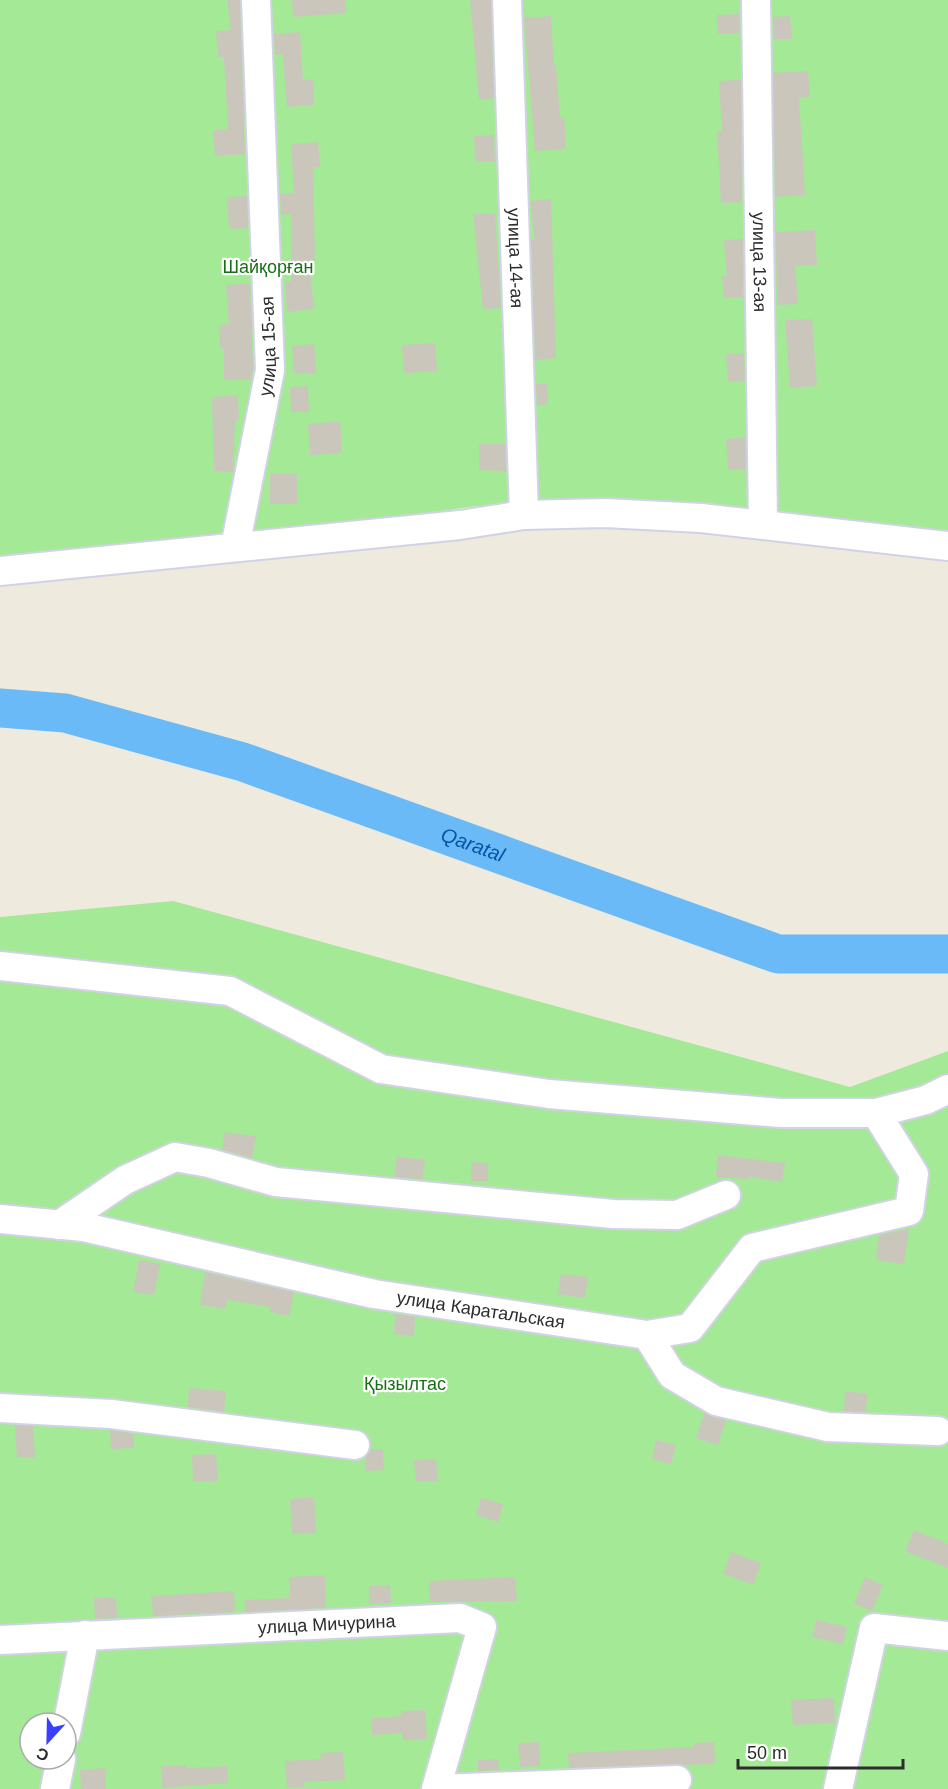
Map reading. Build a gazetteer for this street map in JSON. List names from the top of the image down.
{
  "streets": {
    "street": [
      "улица 14-ая",
      "улица 13-ая",
      "улица 15-ая",
      "улица Каратальская",
      "улица Мичурина"
    ]
  },
  "water": ["Qaratal"],
  "parks": ["Шайқорған", "Қызылтас"],
  "scale_bar": "50 m",
  "north": "bottom"
}
